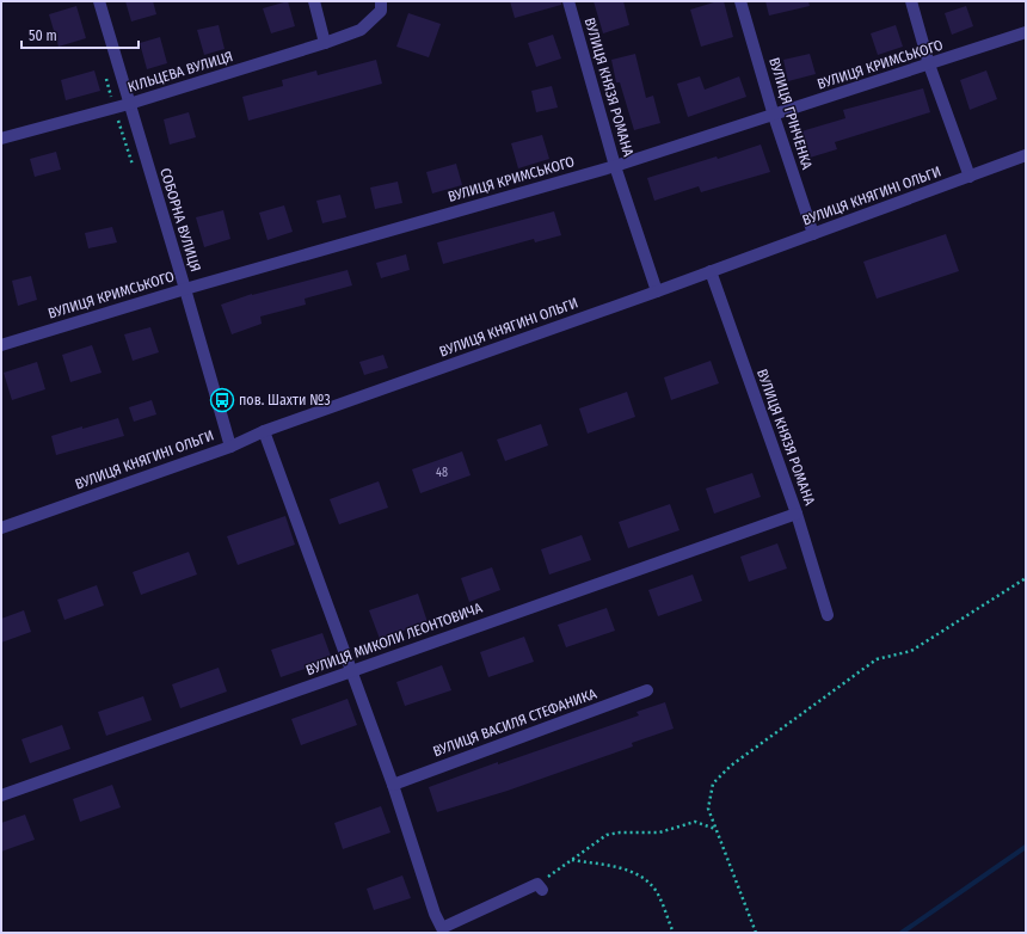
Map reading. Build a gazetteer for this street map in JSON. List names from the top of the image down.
{
  "streets": {
    "street": [
      "ВУЛИЦЯ КРИМСЬКОГО",
      "КІЛЬЦЕВА ВУЛИЦЯ",
      "ВУЛИЦЯ КНЯЗЯ РОМАНА",
      "ВУЛИЦЯ ГРІНЧЕНКА",
      "ВУЛИЦЯ КНЯГИНІ ОЛЬГИ",
      "СОБОРНА ВУЛИЦЯ",
      "ВУЛИЦЯ МИКОЛИ ЛЕОНТОВИЧА",
      "ВУЛИЦЯ ВАСИЛЯ СТЕФАНИКА"
    ]
  },
  "crossings": [
    ["ВУЛИЦЯ КРИМСЬКОГО", "ВУЛИЦЯ КНЯЗЯ РОМАНА"],
    ["ВУЛИЦЯ КРИМСЬКОГО", "ВУЛИЦЯ ГРІНЧЕНКА"],
    ["ВУЛИЦЯ КРИМСЬКОГО", "СОБОРНА ВУЛИЦЯ"],
    ["КІЛЬЦЕВА ВУЛИЦЯ", "СОБОРНА ВУЛИЦЯ"],
    ["ВУЛИЦЯ КНЯЗЯ РОМАНА", "ВУЛИЦЯ КНЯГИНІ ОЛЬГИ"],
    ["ВУЛИЦЯ КНЯЗЯ РОМАНА", "ВУЛИЦЯ МИКОЛИ ЛЕОНТОВИЧА"],
    ["ВУЛИЦЯ ГРІНЧЕНКА", "ВУЛИЦЯ КНЯГИНІ ОЛЬГИ"],
    ["ВУЛИЦЯ КНЯГИНІ ОЛЬГИ", "СОБОРНА ВУЛИЦЯ"]
  ],
  "places": {
    "bus stop": ["пов. Шахти №3"]
  },
  "house_numbers": ["48"],
  "scale_bar": "50 m"
}
